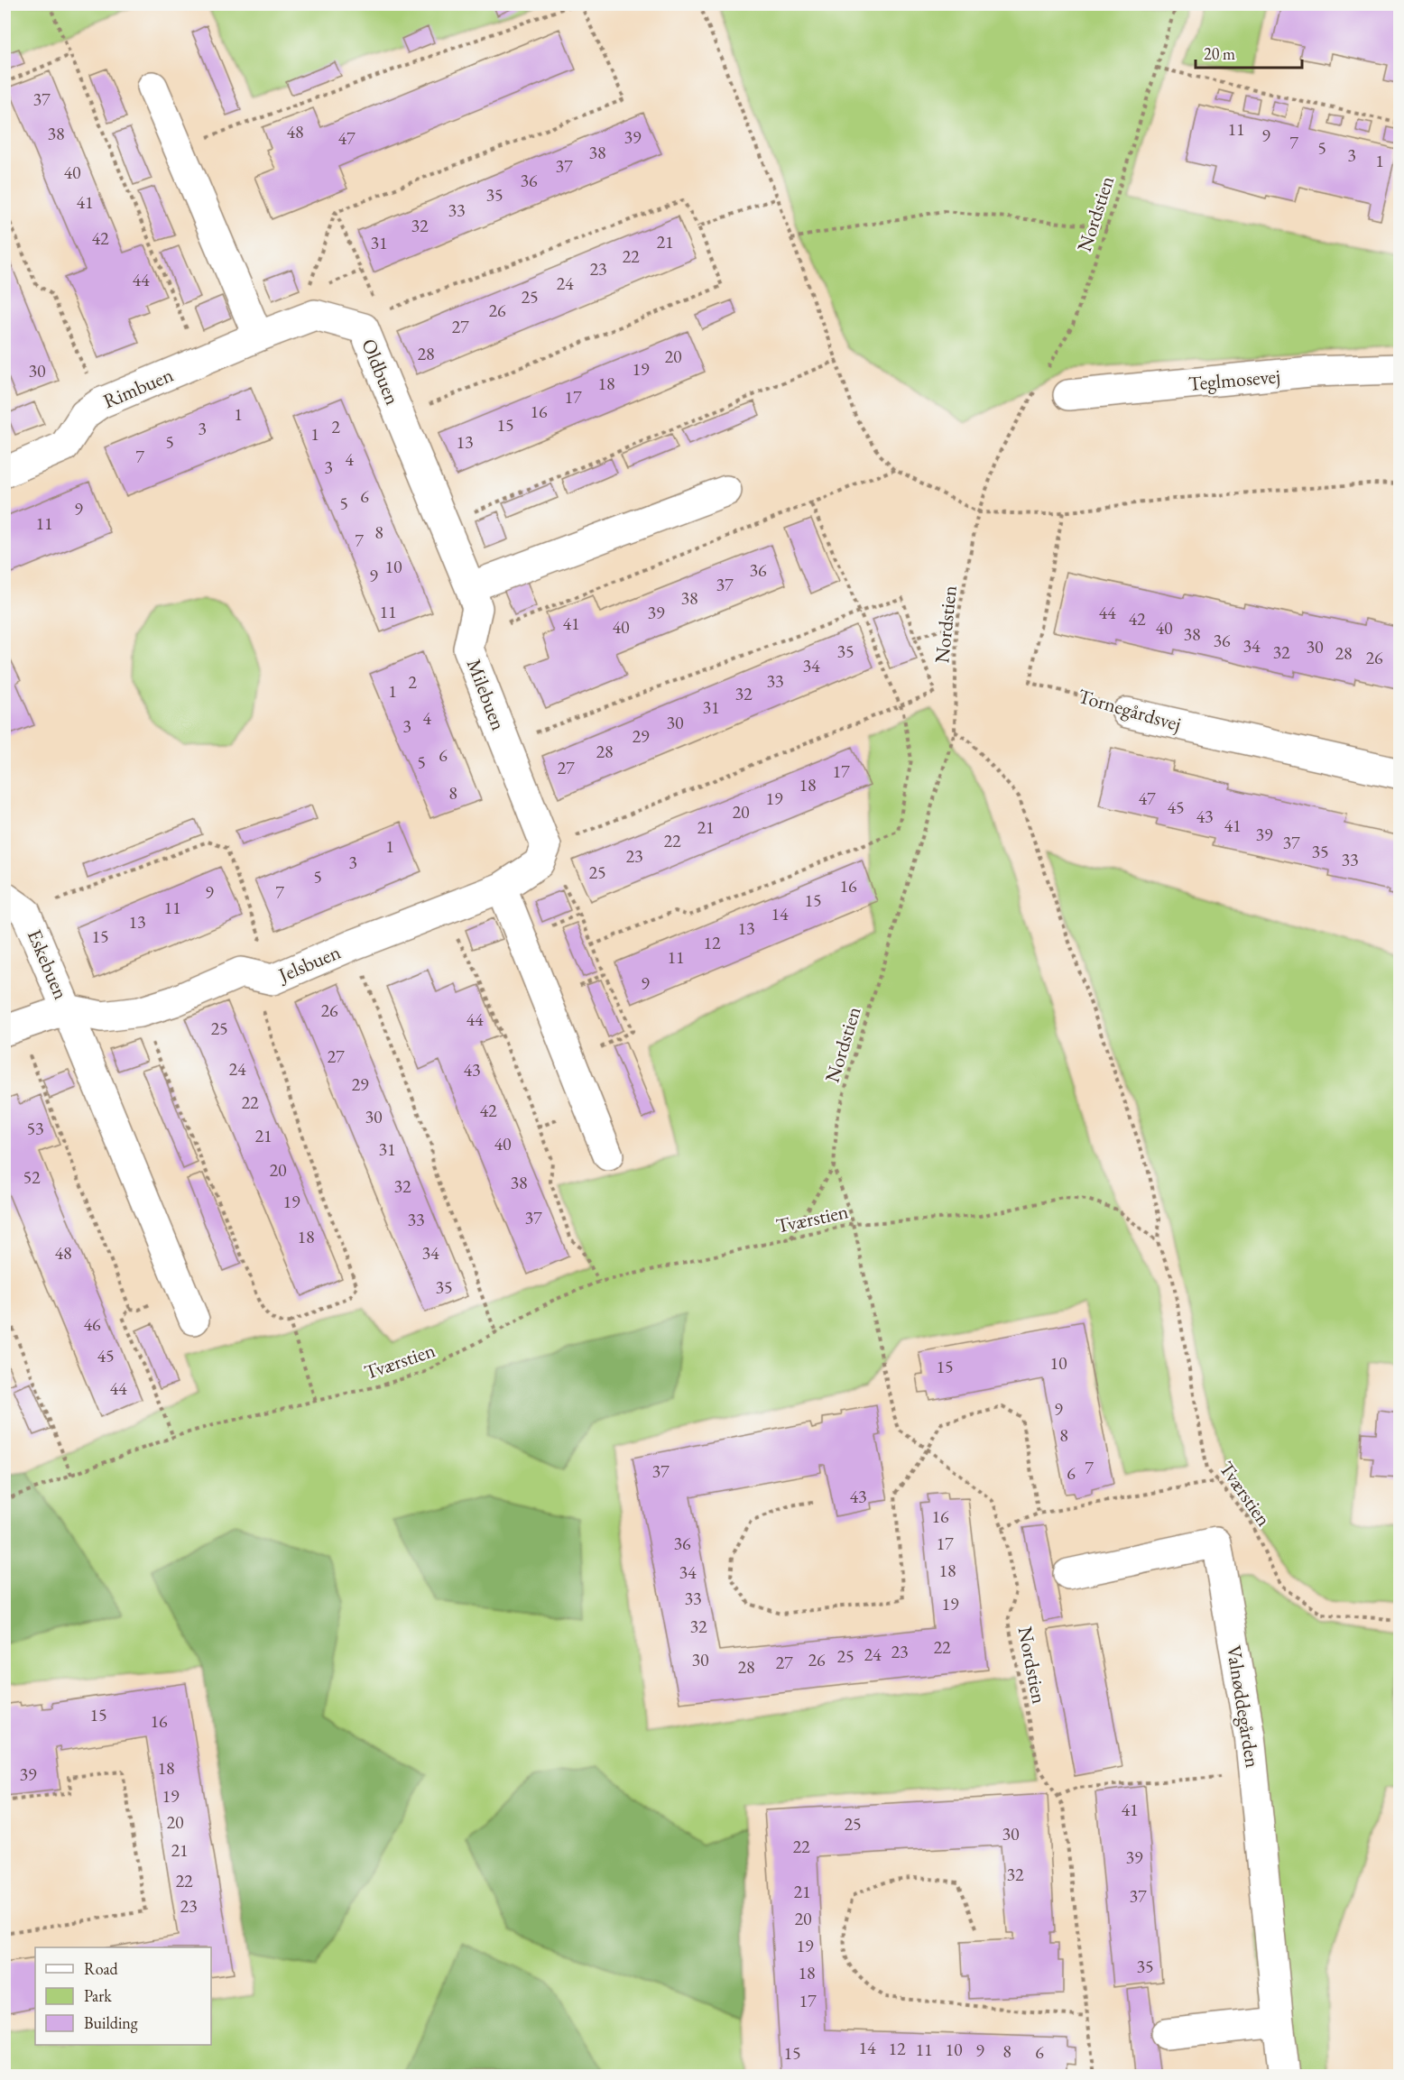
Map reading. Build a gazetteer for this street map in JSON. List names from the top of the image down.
{
  "streets": {
    "street": [
      "Oldbuen",
      "Teglmosevej",
      "Rimbuen",
      "Milebuen",
      "Tornegårdsvej",
      "Jelsbuen",
      "Eskebuen",
      "Valnøddegården"
    ],
    "path": ["Nordstien", "Tværstien"]
  },
  "crossings": [
    ["Nordstien", "Tværstien"],
    ["Oldbuen", "Rimbuen"],
    ["Oldbuen", "Milebuen"],
    ["Jelsbuen", "Eskebuen"]
  ],
  "house_numbers": [
    "37",
    "11",
    "48",
    "38",
    "9",
    "39",
    "47",
    "7",
    "5",
    "38",
    "3",
    "1",
    "37",
    "40",
    "36",
    "35",
    "41",
    "33",
    "32",
    "42",
    "21",
    "31",
    "22",
    "23",
    "44",
    "24",
    "25",
    "26",
    "27",
    "28",
    "20",
    "19",
    "30",
    "18",
    "17",
    "16",
    "1",
    "15",
    "2",
    "3",
    "1",
    "5",
    "13",
    "7",
    "4",
    "3",
    "6",
    "5",
    "9",
    "11",
    "8",
    "7",
    "10",
    "36",
    "9",
    "37",
    "38",
    "11",
    "39",
    "44",
    "42",
    "41",
    "40",
    "40",
    "38",
    "36",
    "34",
    "30",
    "35",
    "32",
    "28",
    "26",
    "34",
    "33",
    "2",
    "1",
    "32",
    "31",
    "4",
    "30",
    "3",
    "29",
    "28",
    "6",
    "5",
    "27",
    "17",
    "18",
    "8",
    "19",
    "47",
    "45",
    "20",
    "43",
    "41",
    "21",
    "39",
    "22",
    "37",
    "1",
    "35",
    "23",
    "33",
    "3",
    "25",
    "5",
    "16",
    "9",
    "7",
    "15",
    "11",
    "14",
    "13",
    "13",
    "15",
    "12",
    "11",
    "9",
    "26",
    "44",
    "25",
    "27",
    "24",
    "43",
    "29",
    "22",
    "42",
    "30",
    "53",
    "21",
    "40",
    "31",
    "20",
    "52",
    "38",
    "32",
    "19",
    "37",
    "33",
    "18",
    "48",
    "34",
    "35",
    "46",
    "45",
    "10",
    "15",
    "44",
    "9",
    "8",
    "7",
    "37",
    "6",
    "43",
    "16",
    "36",
    "17",
    "18",
    "34",
    "33",
    "19",
    "32",
    "22",
    "23",
    "24",
    "25",
    "30",
    "26",
    "27",
    "28",
    "15",
    "16",
    "18",
    "39",
    "19",
    "41",
    "20",
    "25",
    "30",
    "22",
    "21",
    "39",
    "32",
    "22",
    "21",
    "37",
    "23",
    "20",
    "19",
    "35",
    "18",
    "17",
    "14",
    "12",
    "11",
    "10",
    "9",
    "8",
    "6",
    "15"
  ],
  "legend": ["Road", "Park", "Building"],
  "scale_bar": "20 m"
}
